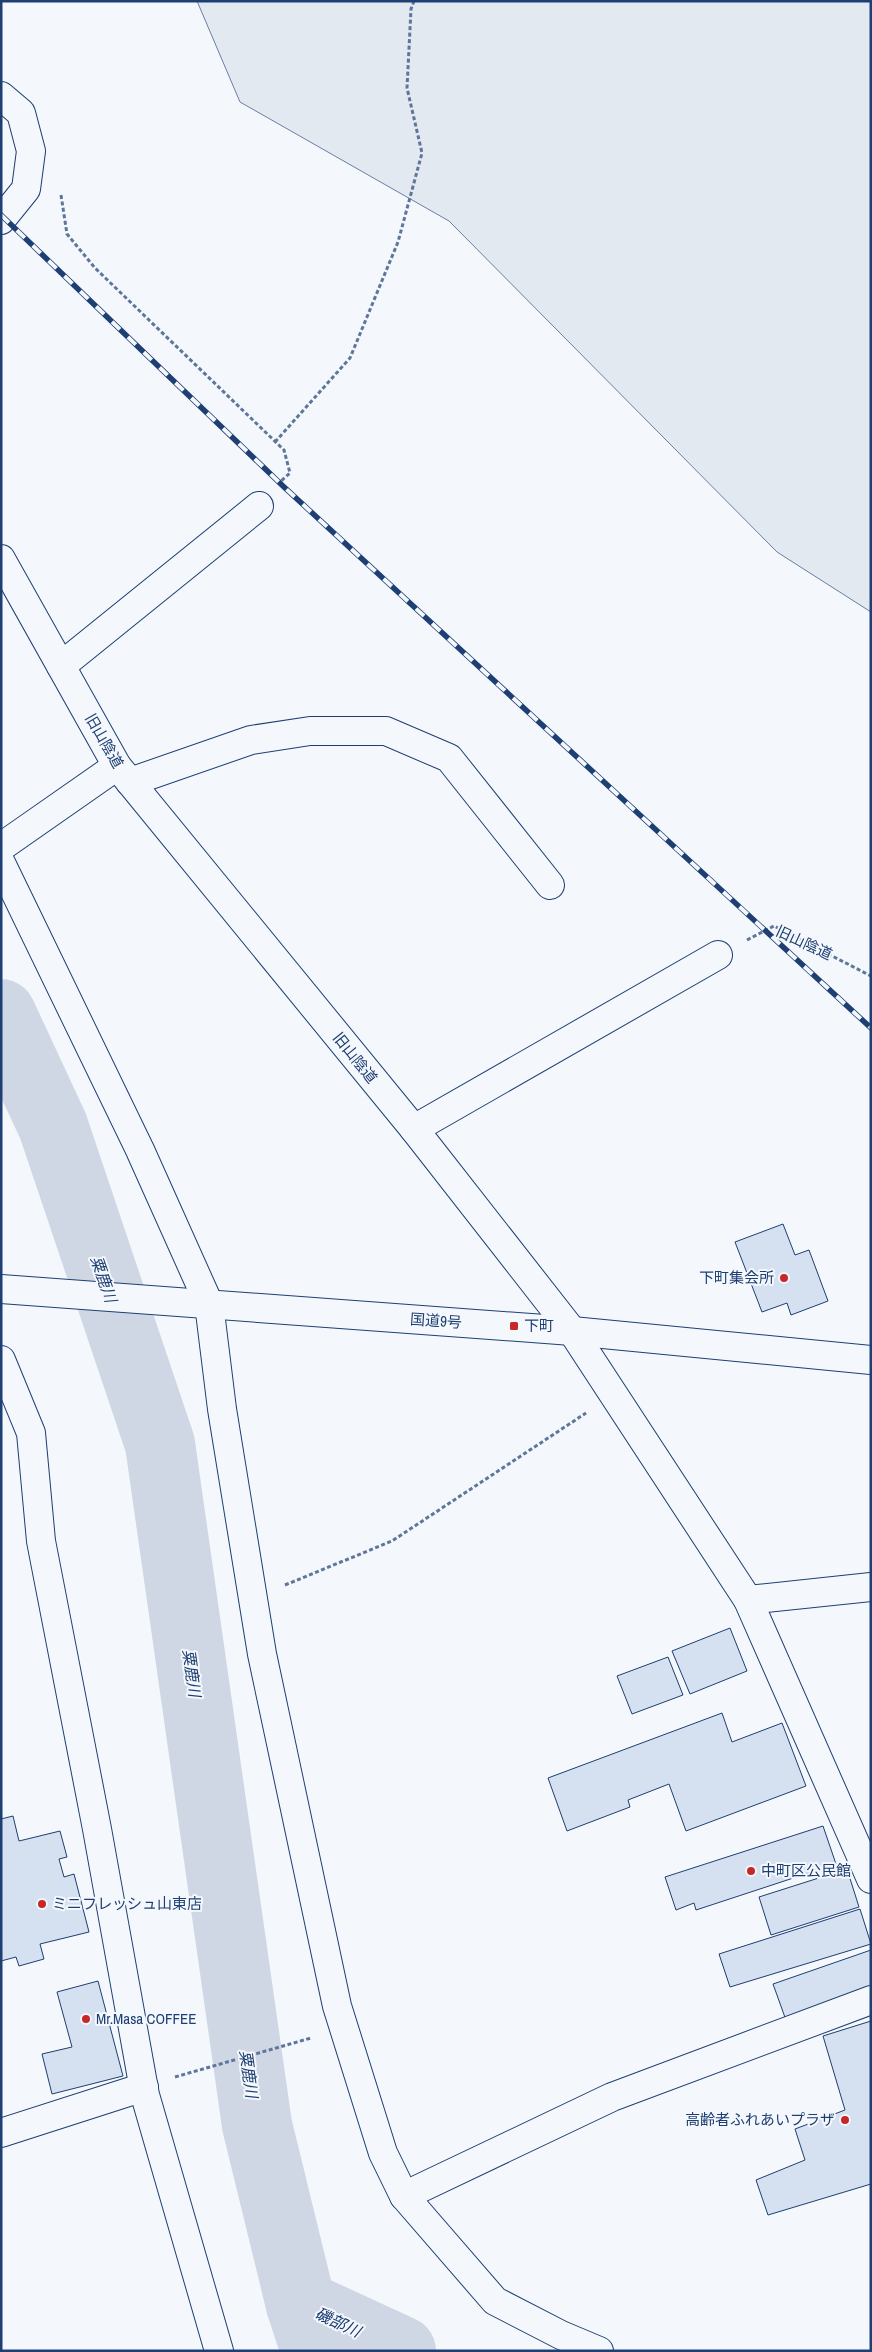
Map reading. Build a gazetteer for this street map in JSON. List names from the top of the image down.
{
  "streets": {
    "main road": ["旧山陰道", "国道9号"]
  },
  "crossings": [
    ["旧山陰道", "国道9号"]
  ],
  "water": ["粟鹿川", "磯部川"],
  "places": {
    "other": [
      "下町集会所",
      "中町区公民館",
      "ミニフレッシュ山東店",
      "Mr.Masa COFFEE",
      "高齢者ふれあいプラザ"
    ],
    "transit": ["下町"]
  }
}
